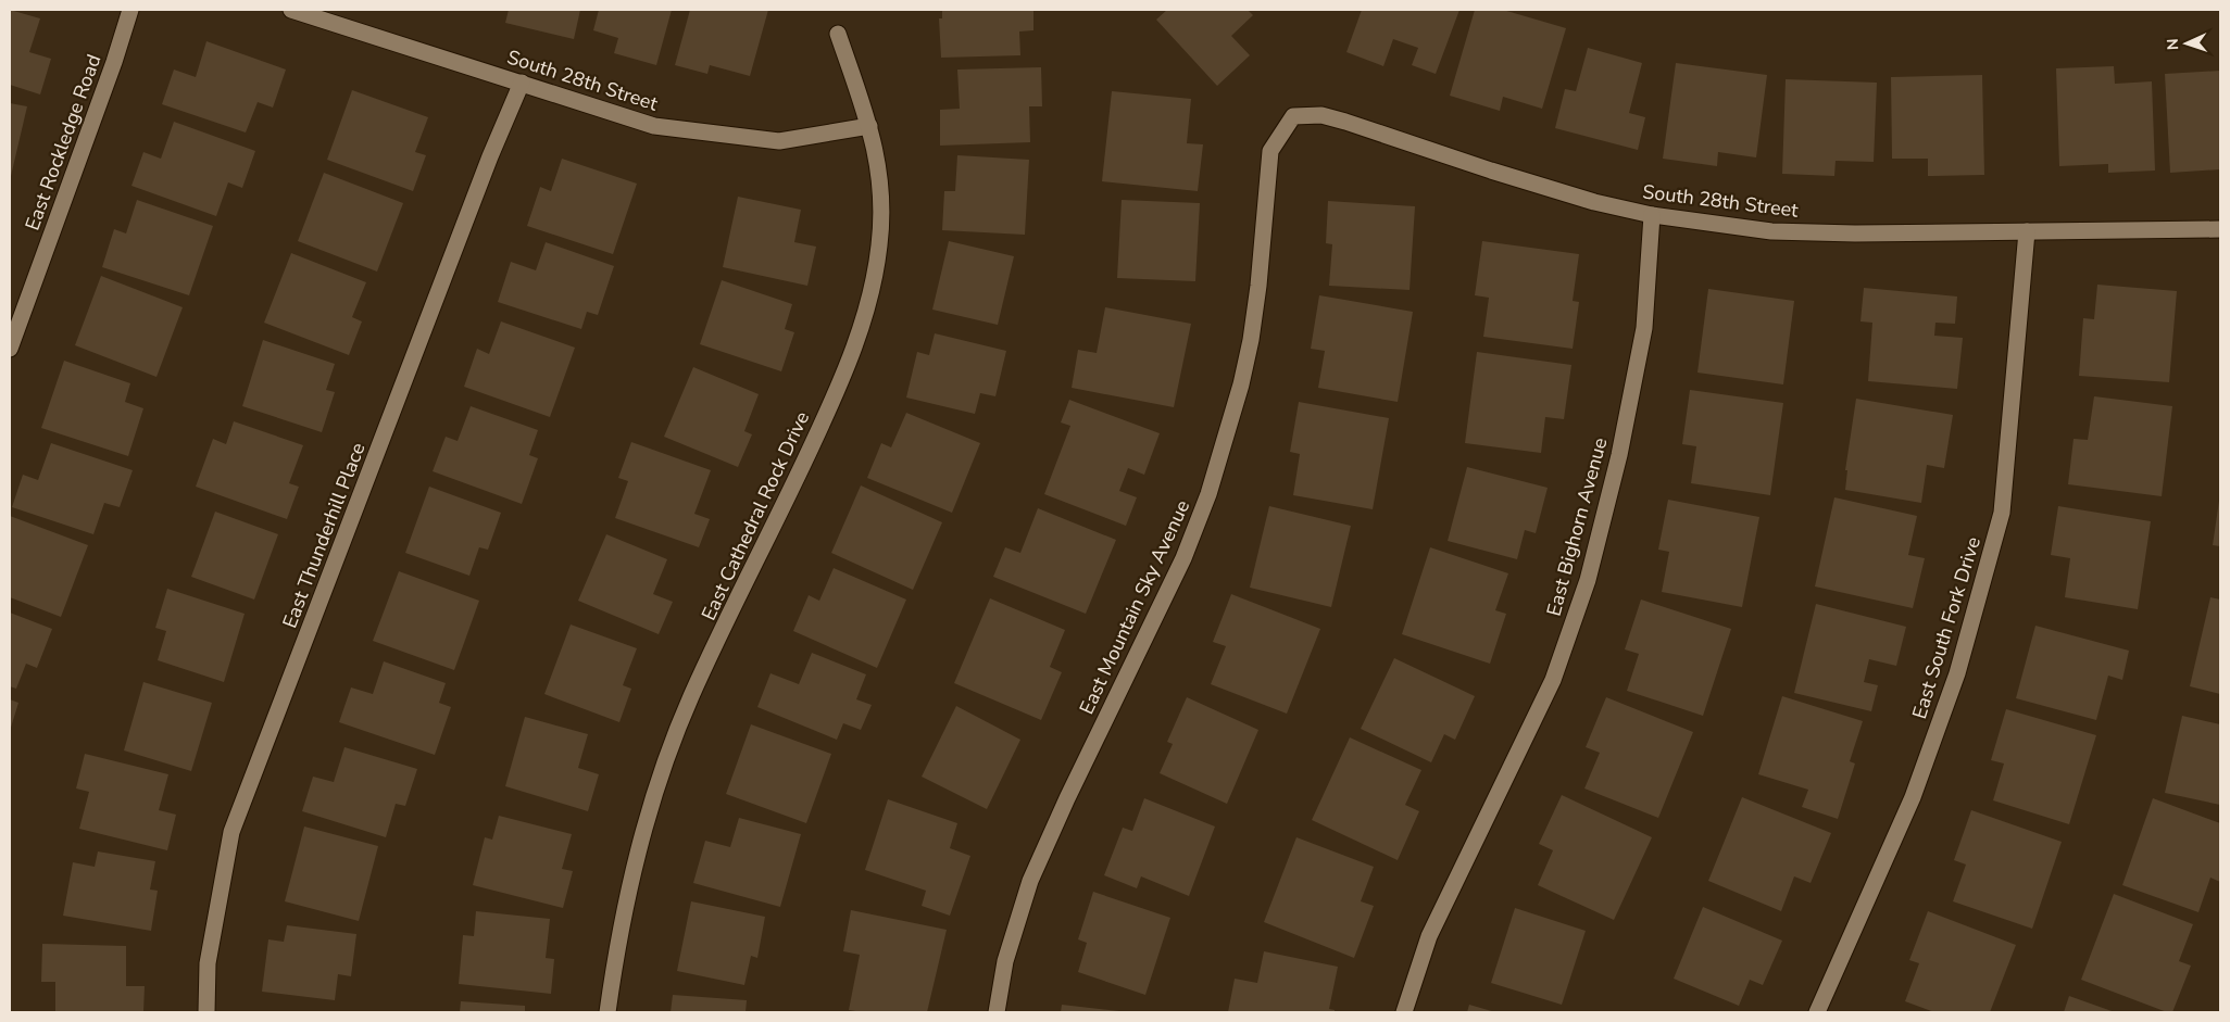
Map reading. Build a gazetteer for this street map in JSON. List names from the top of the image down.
{
  "streets": {
    "street": [
      "South 28th Street",
      "East Rockledge Road",
      "East Cathedral Rock Drive",
      "East Bighorn Avenue",
      "East Thunderhill Place",
      "East Mountain Sky Avenue",
      "East South Fork Drive"
    ]
  },
  "crossings": [
    ["South 28th Street", "East Cathedral Rock Drive"],
    ["South 28th Street", "East Bighorn Avenue"],
    ["South 28th Street", "East Thunderhill Place"],
    ["South 28th Street", "East Mountain Sky Avenue"],
    ["South 28th Street", "East South Fork Drive"]
  ],
  "north": "left"
}
